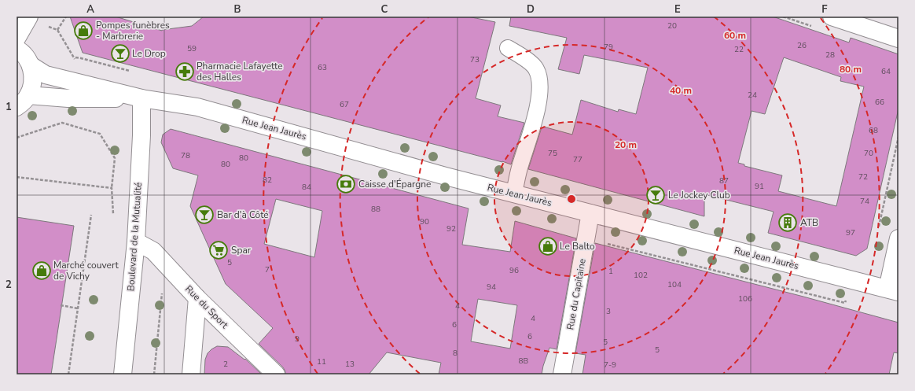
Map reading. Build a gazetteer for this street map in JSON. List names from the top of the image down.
{
  "streets": {
    "street": [
      "Rue Jean Jaurès",
      "Boulevard de la Mutualité",
      "Rue du Capitaine",
      "Rue du Sport"
    ]
  },
  "crossings": [
    ["Rue Jean Jaurès", "Boulevard de la Mutualité"],
    ["Rue Jean Jaurès", "Rue du Capitaine"],
    ["Boulevard de la Mutualité", "Rue du Sport"]
  ],
  "places": {
    "shop": ["Pompes funèbres - Marbrerie", "Le Balto", "Marché couvert de Vichy"],
    "bar": ["Le Drop", "Le Jockey Club", "Bar d'à Côté"],
    "pharmacy": ["Pharmacie Lafayette des Halles"],
    "bank": ["Caisse d'Épargne"],
    "building": ["ATB"],
    "supermarket": ["Spar"]
  },
  "house_numbers": [
    "20",
    "26",
    "79",
    "59",
    "22",
    "28",
    "73",
    "63",
    "64",
    "24",
    "66",
    "67",
    "68",
    "75",
    "70",
    "78",
    "80",
    "77",
    "80",
    "72",
    "82",
    "87",
    "91",
    "84",
    "74",
    "88",
    "90",
    "92",
    "97",
    "5",
    "7",
    "96",
    "1",
    "102",
    "104",
    "94",
    "106",
    "4",
    "3",
    "4",
    "6",
    "6",
    "9",
    "5",
    "5",
    "8",
    "8B",
    "11",
    "2",
    "13",
    "7-9"
  ],
  "grid": {
    "columns": [
      "A",
      "B",
      "C",
      "D",
      "E",
      "F"
    ],
    "rows": ["1", "2"]
  },
  "rings": [
    "60 m",
    "80 m",
    "40 m",
    "20 m"
  ]
}
